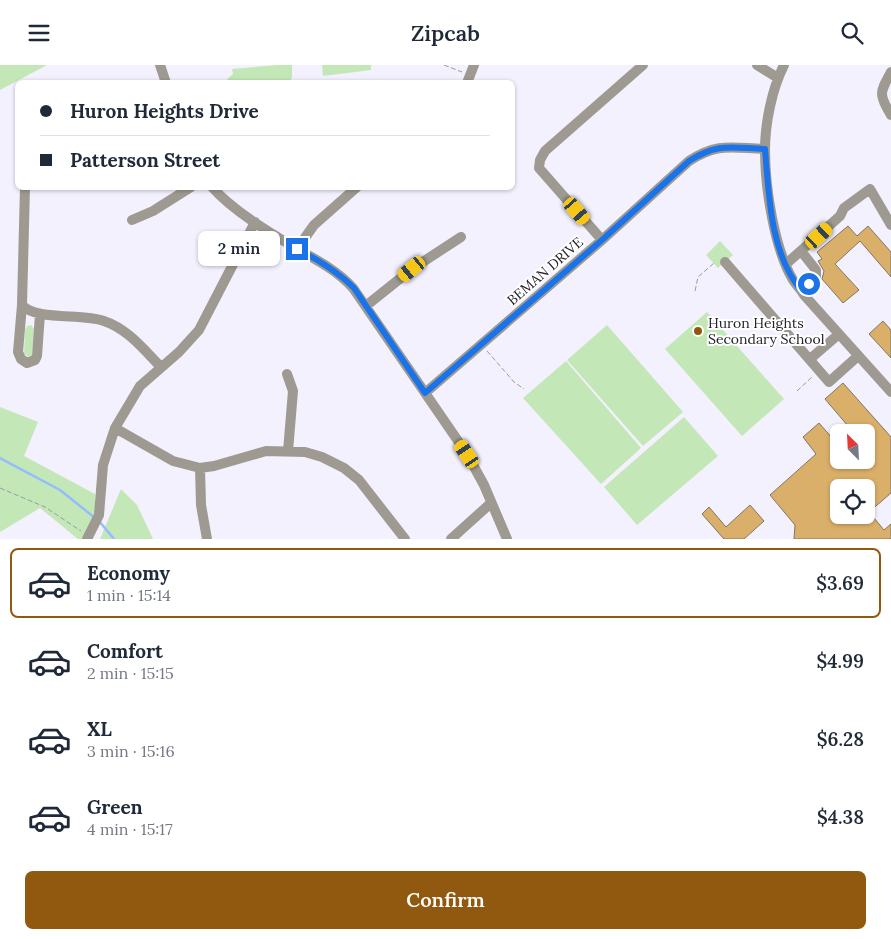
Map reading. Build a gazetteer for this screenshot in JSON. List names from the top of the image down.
{
  "streets": {
    "street": ["BEMAN DRIVE"]
  },
  "places": ["Huron Heights Secondary School"],
  "north": "top left",
  "page": {
    "header": "Zipcab",
    "banner": ["Huron Heights Drive", "Patterson Street"],
    "bubble": "2 min",
    "list": [
      {
        "name": "Economy",
        "note": "1 min · 15:14",
        "value": "$3.69"
      },
      {
        "name": "Comfort",
        "note": "2 min · 15:15",
        "value": "$4.99"
      },
      {
        "name": "XL",
        "note": "3 min · 15:16",
        "value": "$6.28"
      },
      {
        "name": "Green",
        "note": "4 min · 15:17",
        "value": "$4.38"
      }
    ],
    "buttons": "Confirm"
  }
}
